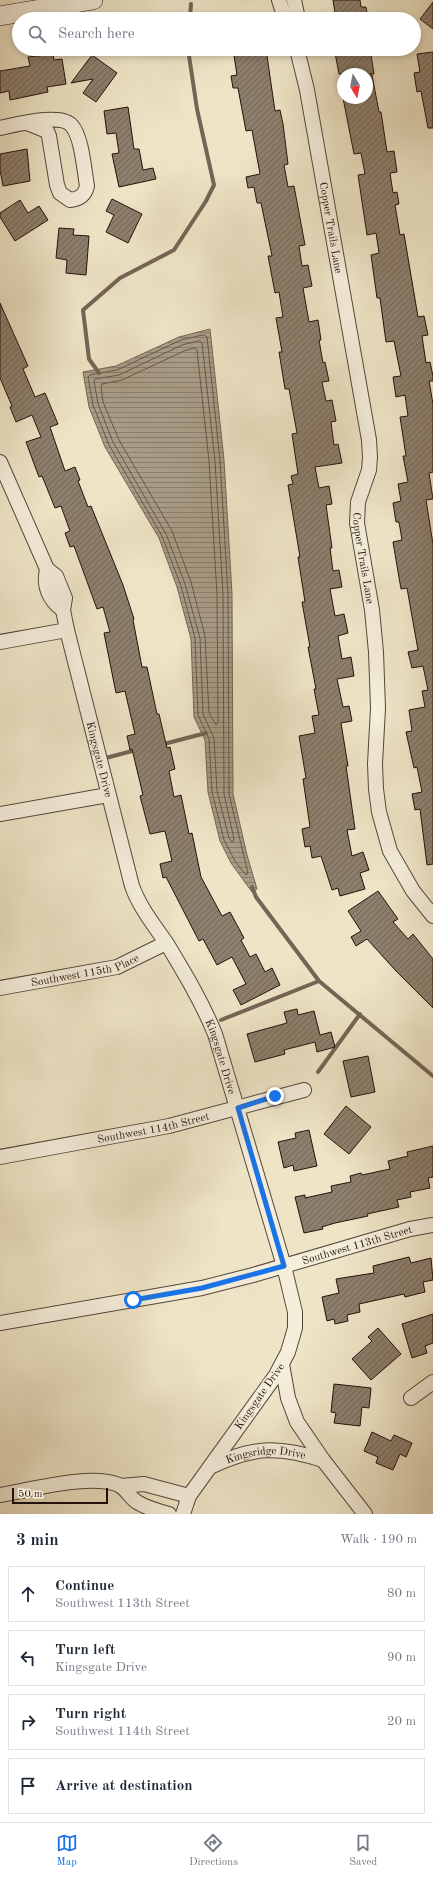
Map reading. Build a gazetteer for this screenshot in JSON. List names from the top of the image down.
{
  "streets": {
    "street": [
      "Copper Trails Lane",
      "Kingsgate Drive",
      "Southwest 115th Place",
      "Southwest 114th Street",
      "Southwest 113th Street",
      "Kingsridge Drive"
    ]
  },
  "crossings": [
    ["Kingsgate Drive", "Southwest 115th Place"],
    ["Kingsgate Drive", "Southwest 114th Street"],
    ["Kingsgate Drive", "Southwest 113th Street"],
    ["Kingsgate Drive", "Kingsridge Drive"]
  ],
  "scale_bar": "50 m",
  "north": "bottom",
  "page": {
    "search": "Search here",
    "scale": "50 m",
    "heading": ["3 min", "Walk · 190 m"],
    "list": [
      ["Continue", "Southwest 113th Street", "80 m"],
      ["Turn left", "Kingsgate Drive", "90 m"],
      ["Turn right", "Southwest 114th Street", "20 m"],
      "Arrive at destination"
    ],
    "nav": ["Map", "Directions", "Saved"]
  }
}
